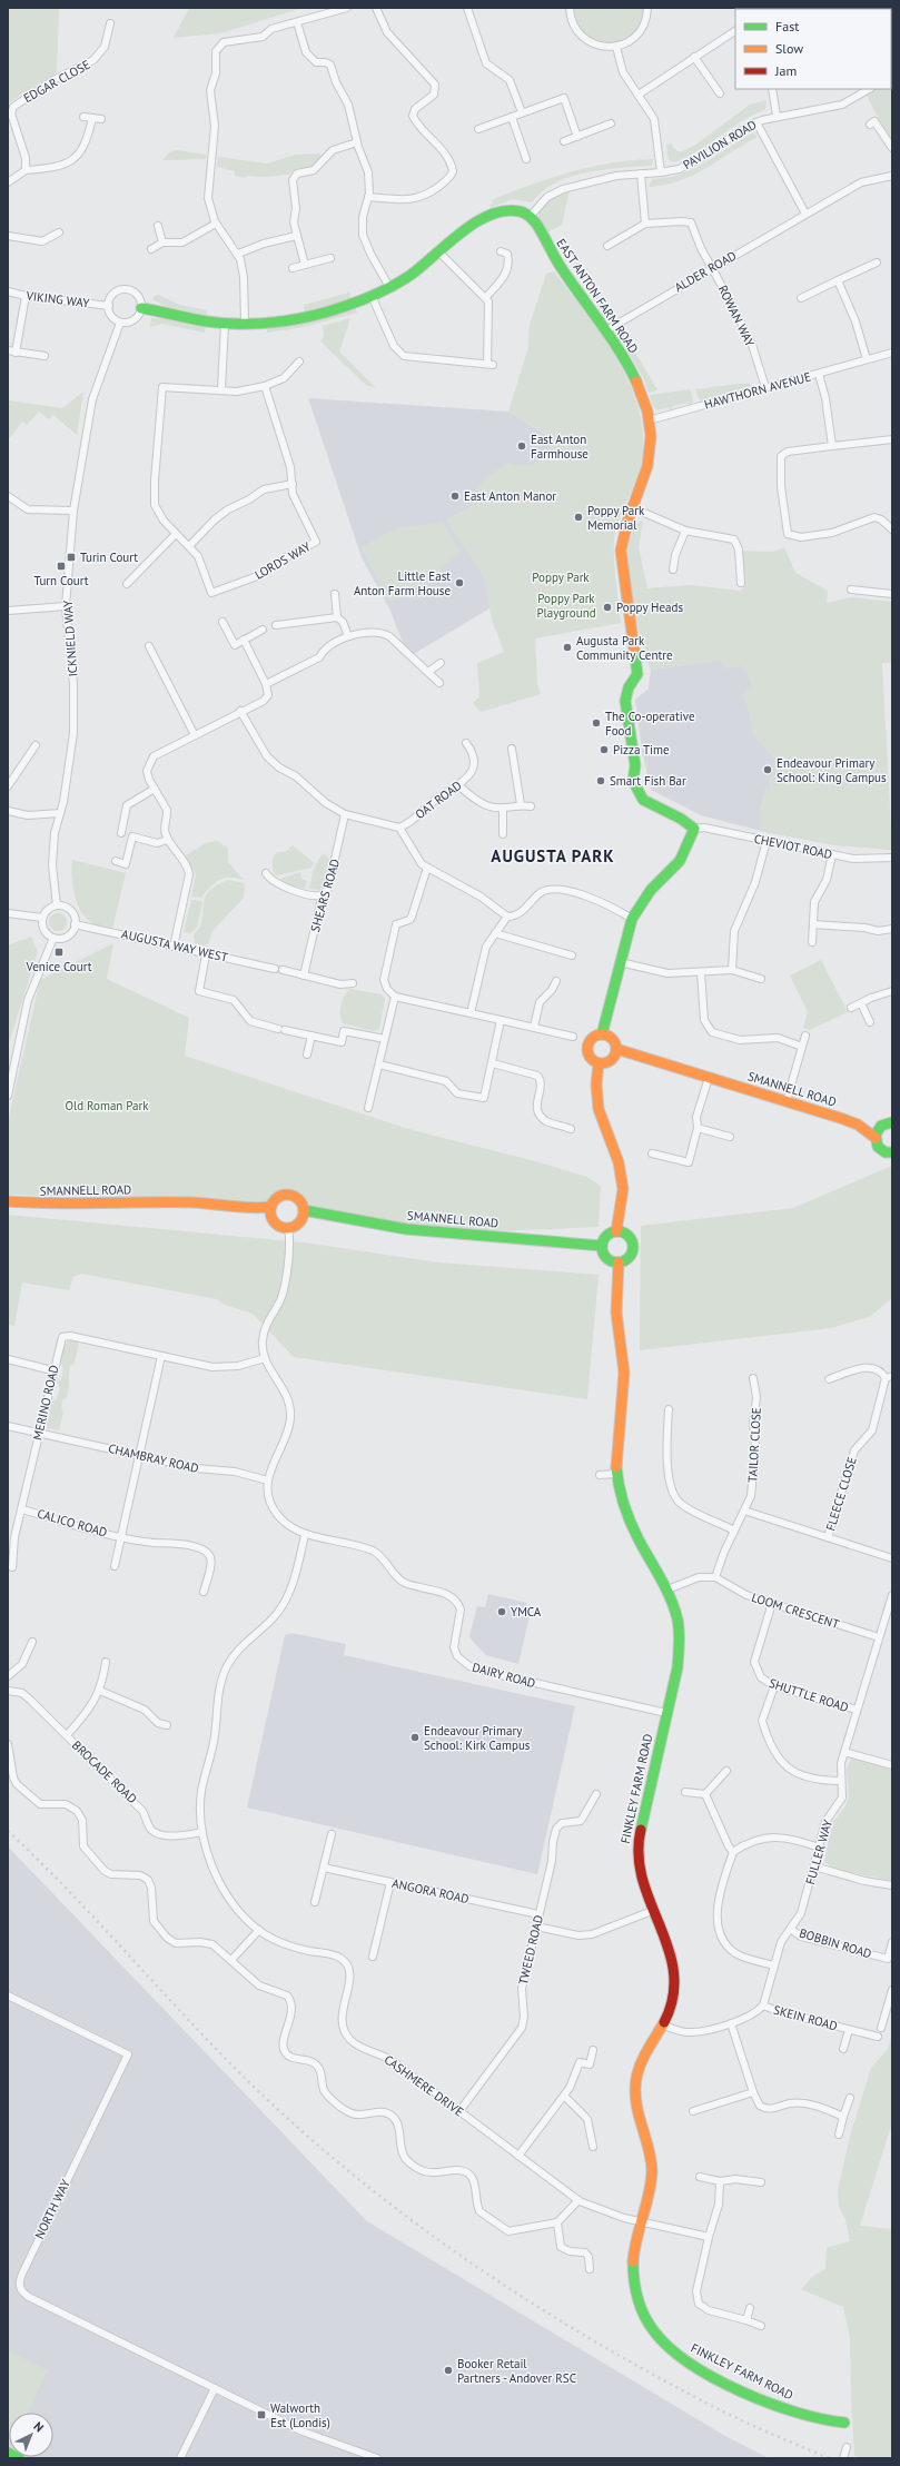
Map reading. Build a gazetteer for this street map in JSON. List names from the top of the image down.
{
  "streets": {
    "street": [
      "EDGAR CLOSE",
      "PAVILION ROAD",
      "ALDER ROAD",
      "EAST ANTON FARM ROAD",
      "VIKING WAY",
      "ROWAN WAY",
      "HAWTHORN AVENUE",
      "LORDS WAY",
      "ICKNIELD WAY",
      "OAT ROAD",
      "CHEVIOT ROAD",
      "SHEARS ROAD",
      "AUGUSTA WAY WEST",
      "SMANNELL ROAD",
      "MERINO ROAD",
      "TAILOR CLOSE",
      "CHAMBRAY ROAD",
      "FLEECE CLOSE",
      "CALICO ROAD",
      "LOOM CRESCENT",
      "DAIRY ROAD",
      "SHUTTLE ROAD",
      "BROCADE ROAD",
      "FINKLEY FARM ROAD",
      "FULLER WAY",
      "ANGORA ROAD",
      "BOBBIN ROAD",
      "TWEED ROAD",
      "SKEIN ROAD",
      "CASHMERE DRIVE",
      "NORTH WAY"
    ]
  },
  "crossings": [
    ["PAVILION ROAD", "EAST ANTON FARM ROAD"],
    ["ALDER ROAD", "EAST ANTON FARM ROAD"],
    ["ALDER ROAD", "ROWAN WAY"],
    ["EAST ANTON FARM ROAD", "HAWTHORN AVENUE"],
    ["EAST ANTON FARM ROAD", "CHEVIOT ROAD"],
    ["VIKING WAY", "ICKNIELD WAY"],
    ["ROWAN WAY", "HAWTHORN AVENUE"],
    ["ICKNIELD WAY", "AUGUSTA WAY WEST"],
    ["SMANNELL ROAD", "DAIRY ROAD"],
    ["SMANNELL ROAD", "FINKLEY FARM ROAD"],
    ["MERINO ROAD", "CHAMBRAY ROAD"],
    ["MERINO ROAD", "CALICO ROAD"],
    ["MERINO ROAD", "DAIRY ROAD"],
    ["CHAMBRAY ROAD", "CALICO ROAD"],
    ["CHAMBRAY ROAD", "DAIRY ROAD"],
    ["LOOM CRESCENT", "SHUTTLE ROAD"],
    ["LOOM CRESCENT", "FULLER WAY"],
    ["DAIRY ROAD", "FINKLEY FARM ROAD"],
    ["DAIRY ROAD", "CASHMERE DRIVE"],
    ["SHUTTLE ROAD", "FULLER WAY"],
    ["BROCADE ROAD", "CASHMERE DRIVE"],
    ["FINKLEY FARM ROAD", "CASHMERE DRIVE"],
    ["FULLER WAY", "BOBBIN ROAD"],
    ["FULLER WAY", "SKEIN ROAD"],
    ["ANGORA ROAD", "TWEED ROAD"],
    ["TWEED ROAD", "CASHMERE DRIVE"]
  ],
  "districts": ["AUGUSTA PARK"],
  "parks": ["Poppy Park", "Poppy Park Playground", "Old Roman Park"],
  "places": {
    "other": [
      "East Anton Farmhouse",
      "East Anton Manor",
      "Poppy Park Memorial",
      "Little East Anton Farm House",
      "Poppy Heads",
      "Augusta Park Community Centre",
      "The Co-operative Food",
      "Pizza Time",
      "Endeavour Primary School: King Campus",
      "Smart Fish Bar",
      "YMCA",
      "Endeavour Primary School: Kirk Campus",
      "Booker Retail Partners - Andover RSC"
    ],
    "transit": [
      "Turin Court",
      "Turn Court",
      "Venice Court",
      "Walworth Est (Londis)"
    ]
  },
  "legend": ["Fast", "Slow", "Jam"],
  "north": "top right"
}
